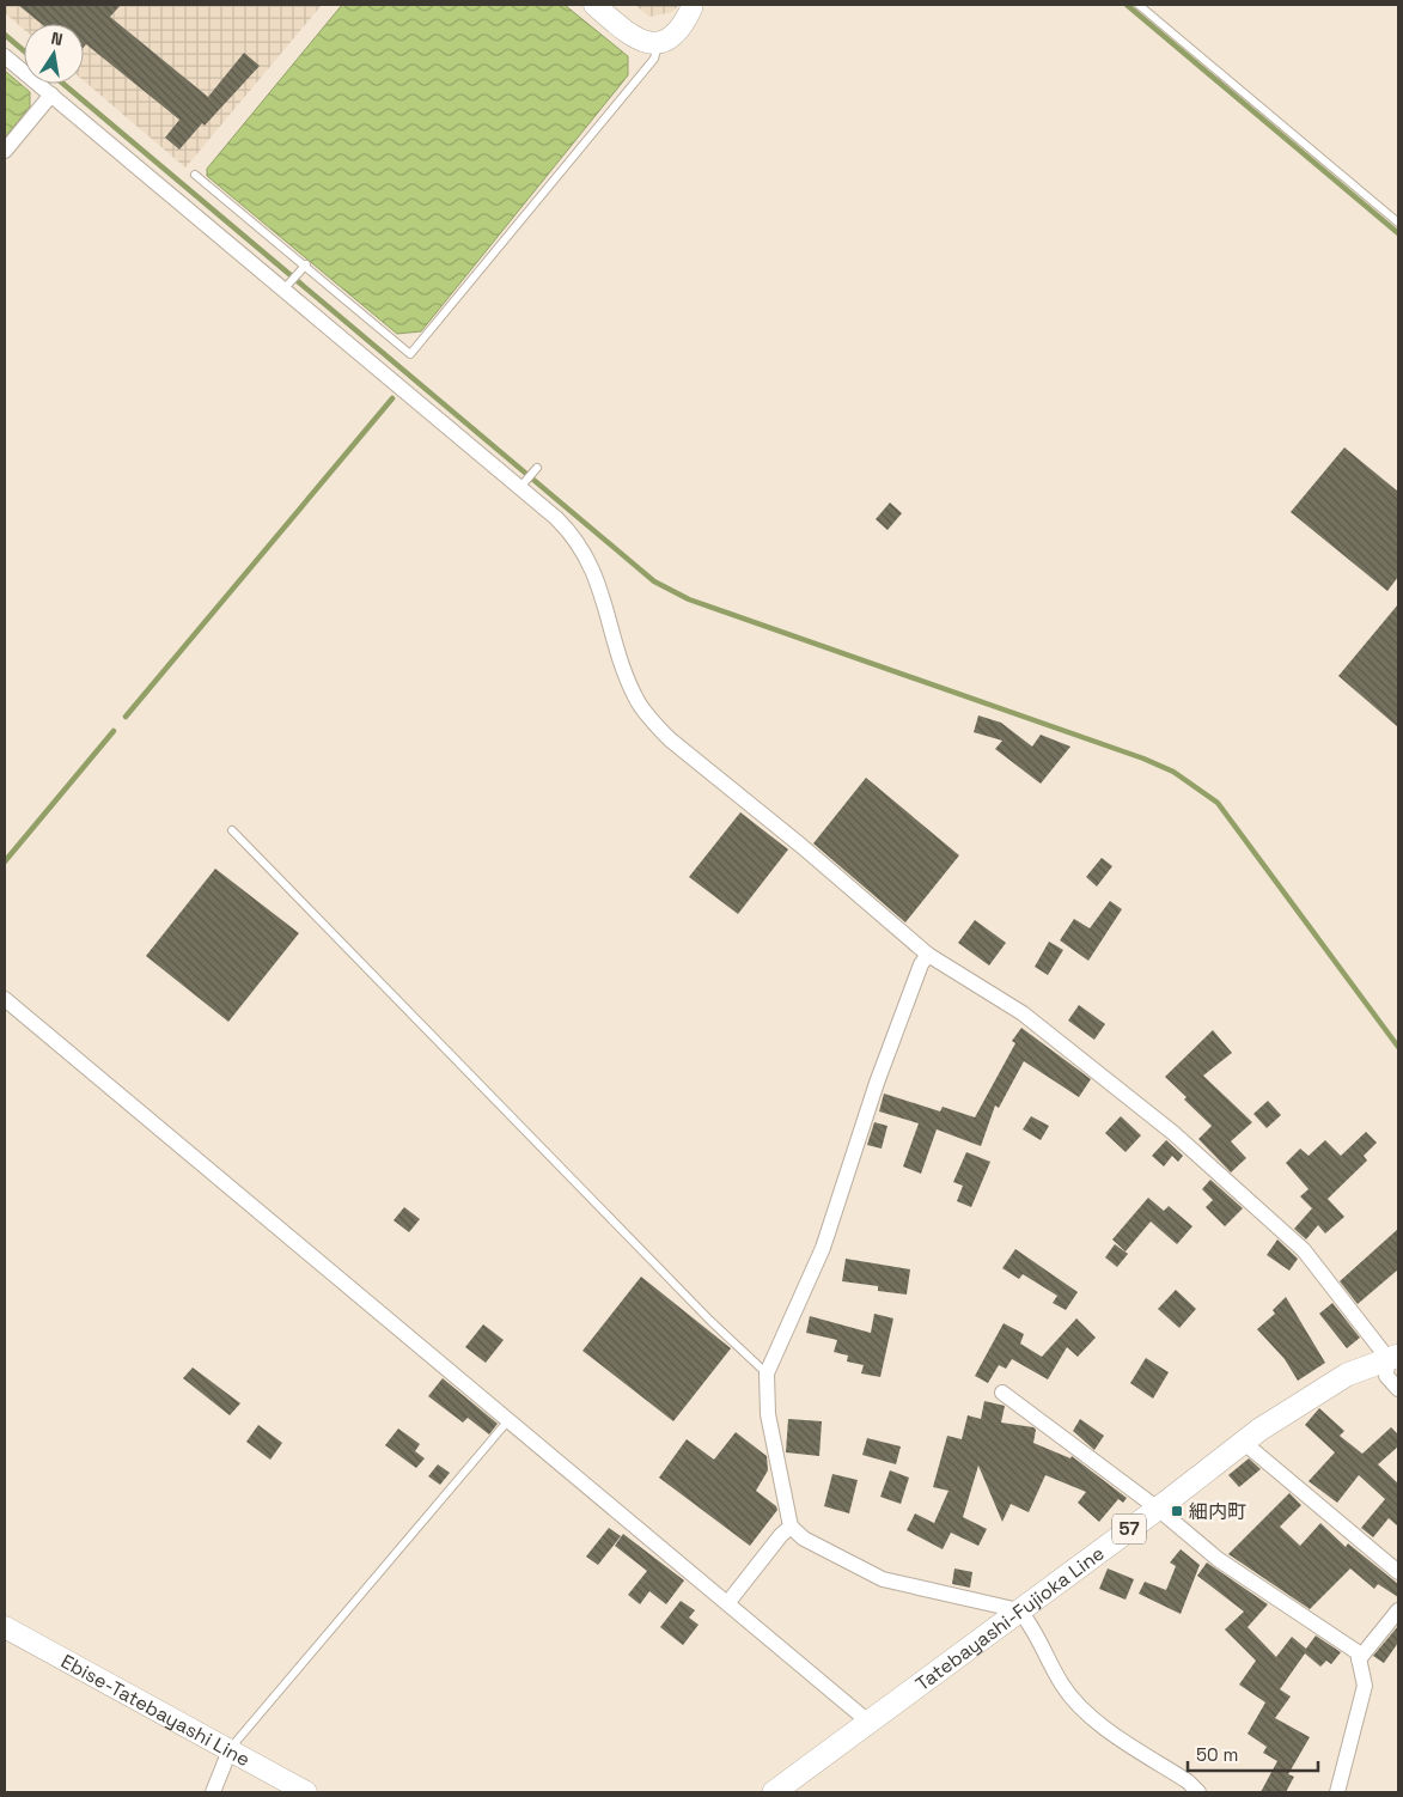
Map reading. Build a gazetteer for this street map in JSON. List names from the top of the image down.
{
  "streets": {
    "main road": ["57", "Tatebayashi-Fujioka Line", "Ebise-Tatebayashi Line"]
  },
  "places": {
    "transit": ["細内町"]
  },
  "scale_bar": "50 m",
  "north": "top"
}
